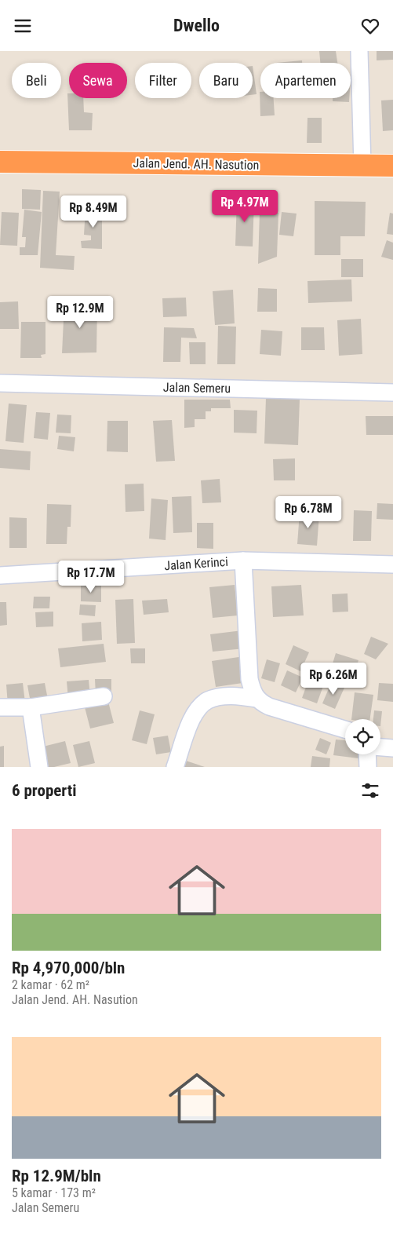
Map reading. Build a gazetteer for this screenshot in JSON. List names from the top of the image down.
{
  "streets": {
    "highway": ["Jalan Jend. AH. Nasution"],
    "street": ["Jalan Semeru", "Jalan Kerinci"]
  },
  "page": {
    "header": "Dwello",
    "chip": [
      "Beli",
      "Sewa",
      "Filter",
      "Baru",
      "Apartemen"
    ],
    "price": [
      "Rp 4.97M",
      "Rp 8.49M",
      "Rp 12.9M",
      "Rp 6.78M",
      "Rp 17.7M",
      "Rp 6.26M"
    ],
    "heading": "6 properti",
    "list": [
      {
        "name": "Rp 4,970,000/bln",
        "note": "2 kamar · 62 m² · Jalan Jend. AH. Nasution"
      },
      {
        "name": "Rp 12.9M/bln",
        "note": "5 kamar · 173 m² · Jalan Semeru"
      }
    ]
  }
}
